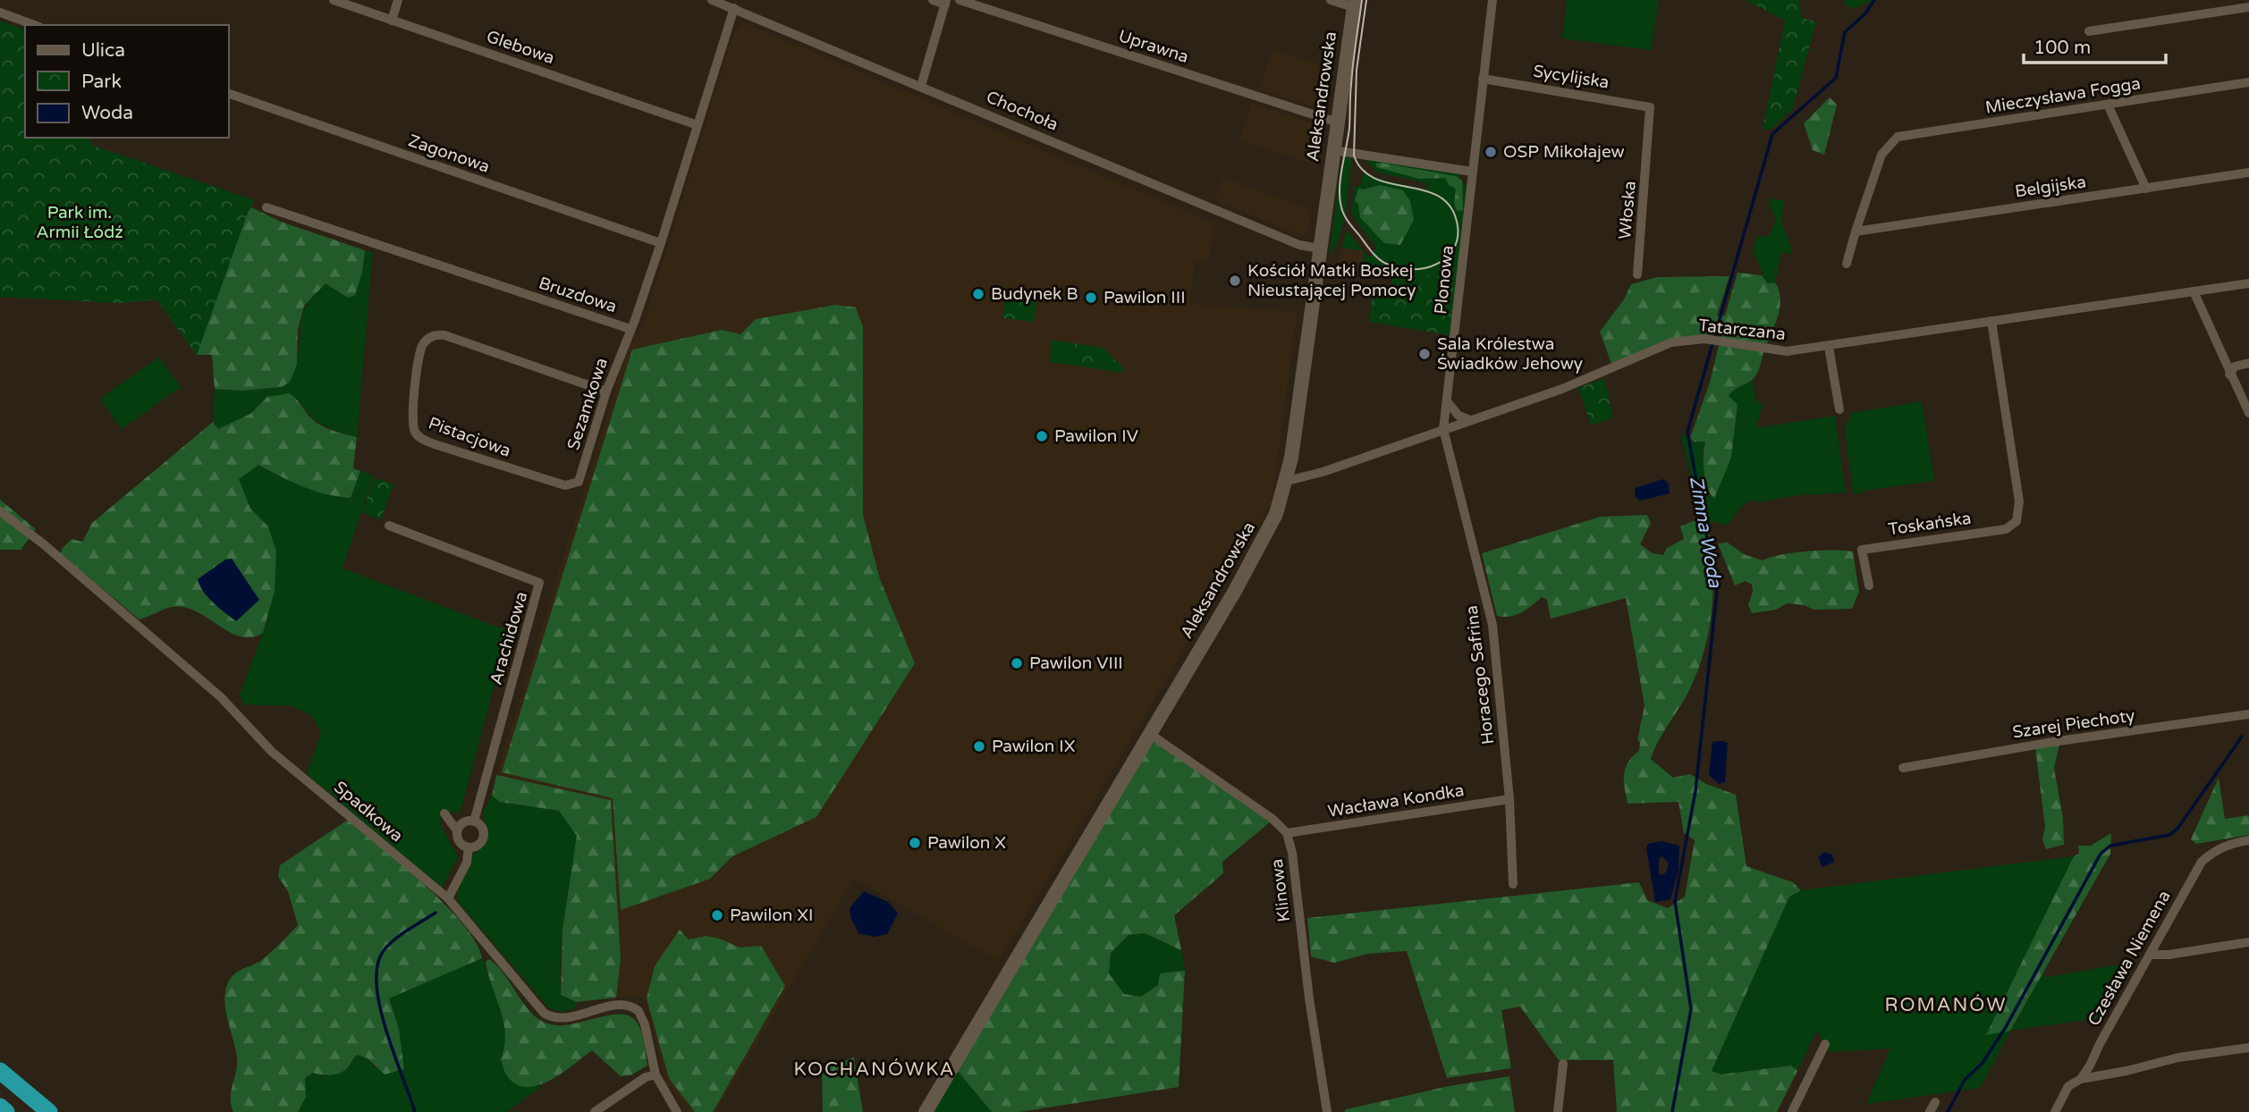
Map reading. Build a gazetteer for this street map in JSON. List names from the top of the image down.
{
  "streets": {
    "main road": ["Aleksandrowska"],
    "street": [
      "Uprawna",
      "Glebowa",
      "Sycylijska",
      "Mieczysława Fogga",
      "Chochoła",
      "Zagonowa",
      "Belgijska",
      "Włoska",
      "Plonowa",
      "Bruzdowa",
      "Tatarczana",
      "Sezamkowa",
      "Pistacjowa",
      "Toskańska",
      "Arachidowa",
      "Horacego Safrina",
      "Szarej Piechoty",
      "Wacława Kondka",
      "Spadkowa",
      "Klinowa",
      "Czesława Niemena"
    ]
  },
  "crossings": [
    ["Uprawna", "Aleksandrowska"],
    ["Glebowa", "Bruzdowa"],
    ["Sycylijska", "Włoska"],
    ["Sycylijska", "Plonowa"],
    ["Mieczysława Fogga", "Belgijska"],
    ["Aleksandrowska", "Chochoła"],
    ["Aleksandrowska", "Tatarczana"],
    ["Aleksandrowska", "Klinowa"],
    ["Chochoła", "Bruzdowa"],
    ["Zagonowa", "Bruzdowa"],
    ["Plonowa", "Tatarczana"],
    ["Plonowa", "Horacego Safrina"],
    ["Bruzdowa", "Sezamkowa"],
    ["Tatarczana", "Toskańska"],
    ["Tatarczana", "Horacego Safrina"],
    ["Sezamkowa", "Pistacjowa"],
    ["Horacego Safrina", "Wacława Kondka"],
    ["Wacława Kondka", "Klinowa"]
  ],
  "districts": ["ROMANÓW", "KOCHANÓWKA"],
  "water": ["Zimna Woda"],
  "parks": ["Park im. Armii Łódź"],
  "places": [
    "OSP Mikołajew",
    "Kościół Matki Boskej Nieustającej Pomocy",
    "Budynek B",
    "Pawilon III",
    "Sala Królestwa Świadków Jehowy",
    "Pawilon IV",
    "Pawilon VIII",
    "Pawilon IX",
    "Pawilon X",
    "Pawilon XI"
  ],
  "legend": ["Ulica", "Park", "Woda"],
  "scale_bar": "100 m"
}
